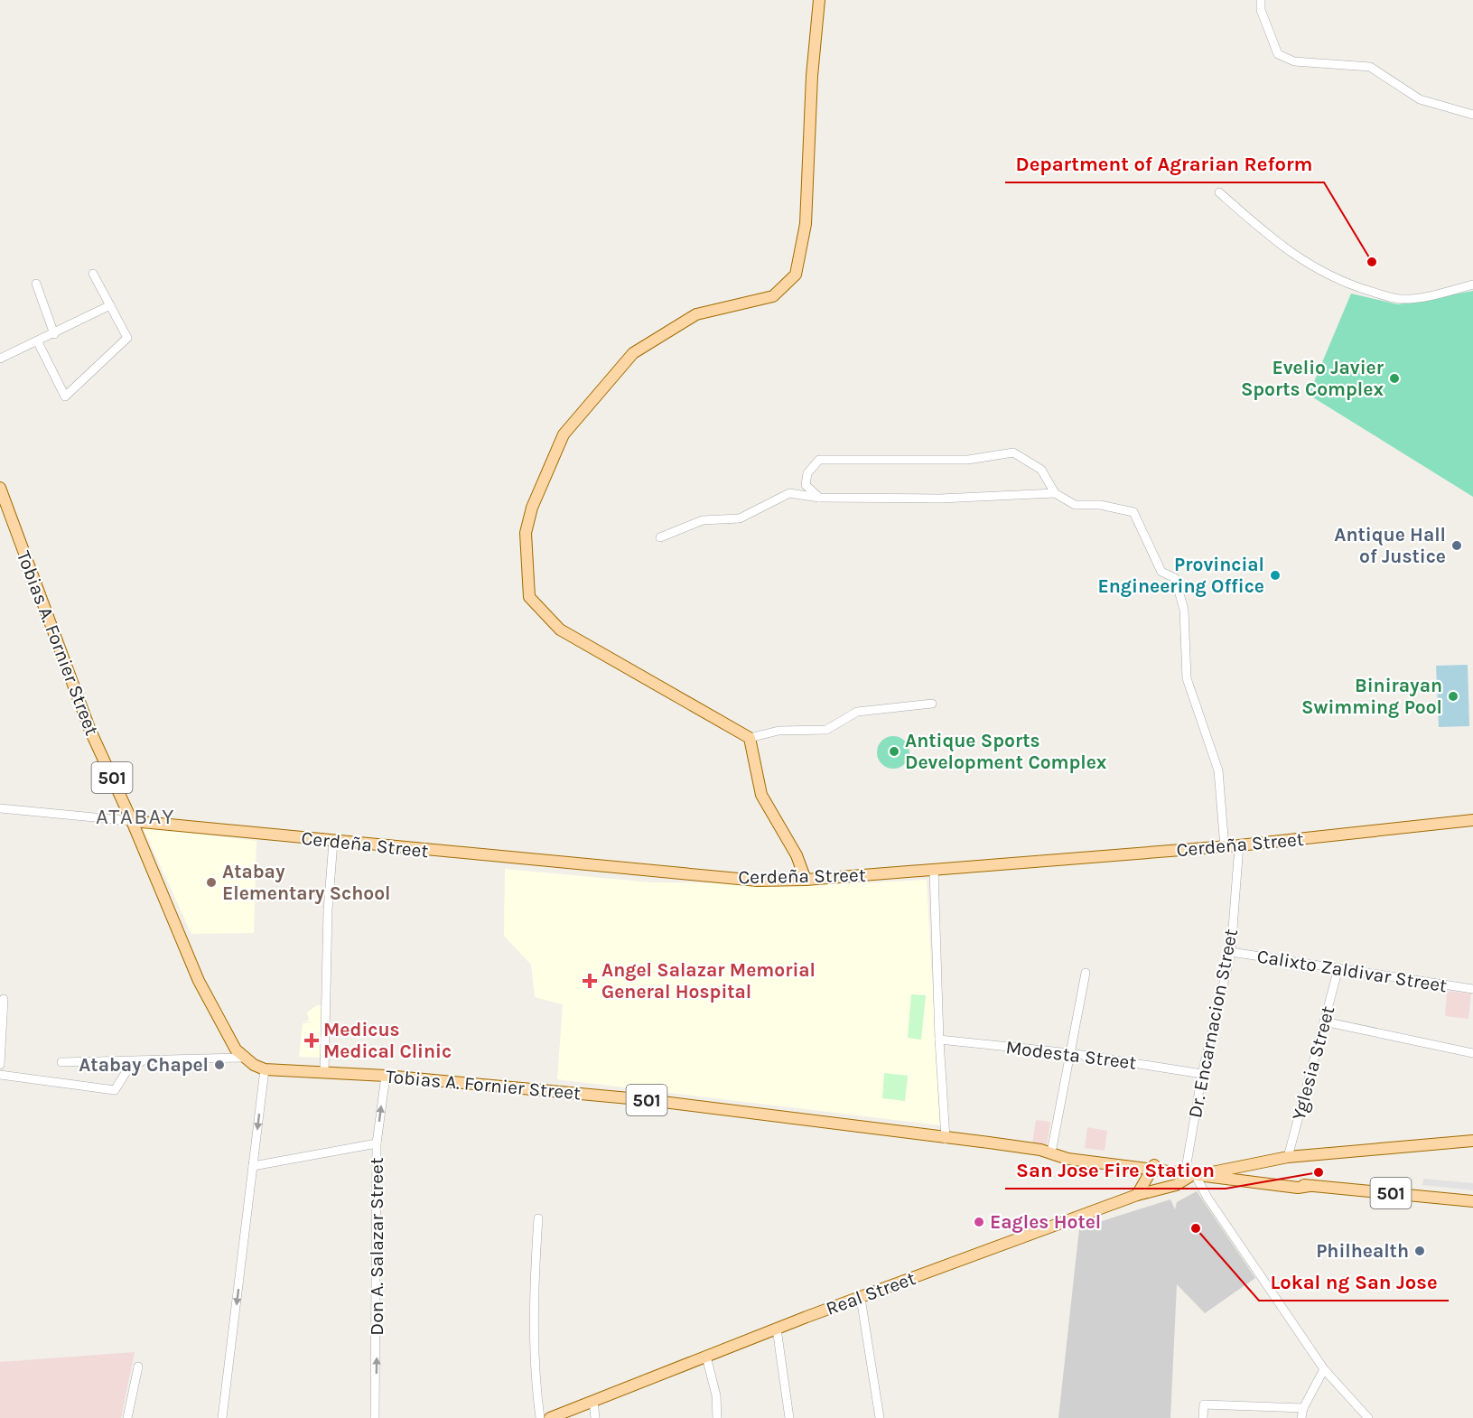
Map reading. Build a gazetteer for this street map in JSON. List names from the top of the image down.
{
  "streets": {
    "main road": [
      "Tobias A. Fornier Street",
      "501",
      "Cerdeña Street",
      "Real Street"
    ],
    "street": [
      "Calixto Zaldivar Street",
      "Dr. Encarnacion Street",
      "Modesta Street",
      "Yglesia Street",
      "Don A. Salazar Street"
    ]
  },
  "crossings": [
    ["Tobias A. Fornier Street", "Cerdeña Street"],
    ["Tobias A. Fornier Street", "Dr. Encarnacion Street"],
    ["Tobias A. Fornier Street", "Don A. Salazar Street"],
    ["Tobias A. Fornier Street", "Real Street"],
    ["Cerdeña Street", "Dr. Encarnacion Street"],
    ["Calixto Zaldivar Street", "Dr. Encarnacion Street"],
    ["Calixto Zaldivar Street", "Yglesia Street"],
    ["Dr. Encarnacion Street", "Modesta Street"],
    ["Dr. Encarnacion Street", "Real Street"]
  ],
  "one_way": ["Don A. Salazar Street"],
  "districts": ["ATABAY"],
  "places": {
    "other": [
      "Department of Agrarian Reform",
      "Evelio Javier Sports Complex",
      "Antique Hall of Justice",
      "Provincial Engineering Office",
      "Binirayan Swimming Pool",
      "Antique Sports Development Complex",
      "Atabay Elementary School",
      "Atabay Chapel",
      "San Jose Fire Station",
      "Eagles Hotel",
      "Lokal ng San Jose",
      "Philhealth"
    ],
    "health": ["Angel Salazar Memorial General Hospital", "Medicus Medical Clinic"]
  }
}
